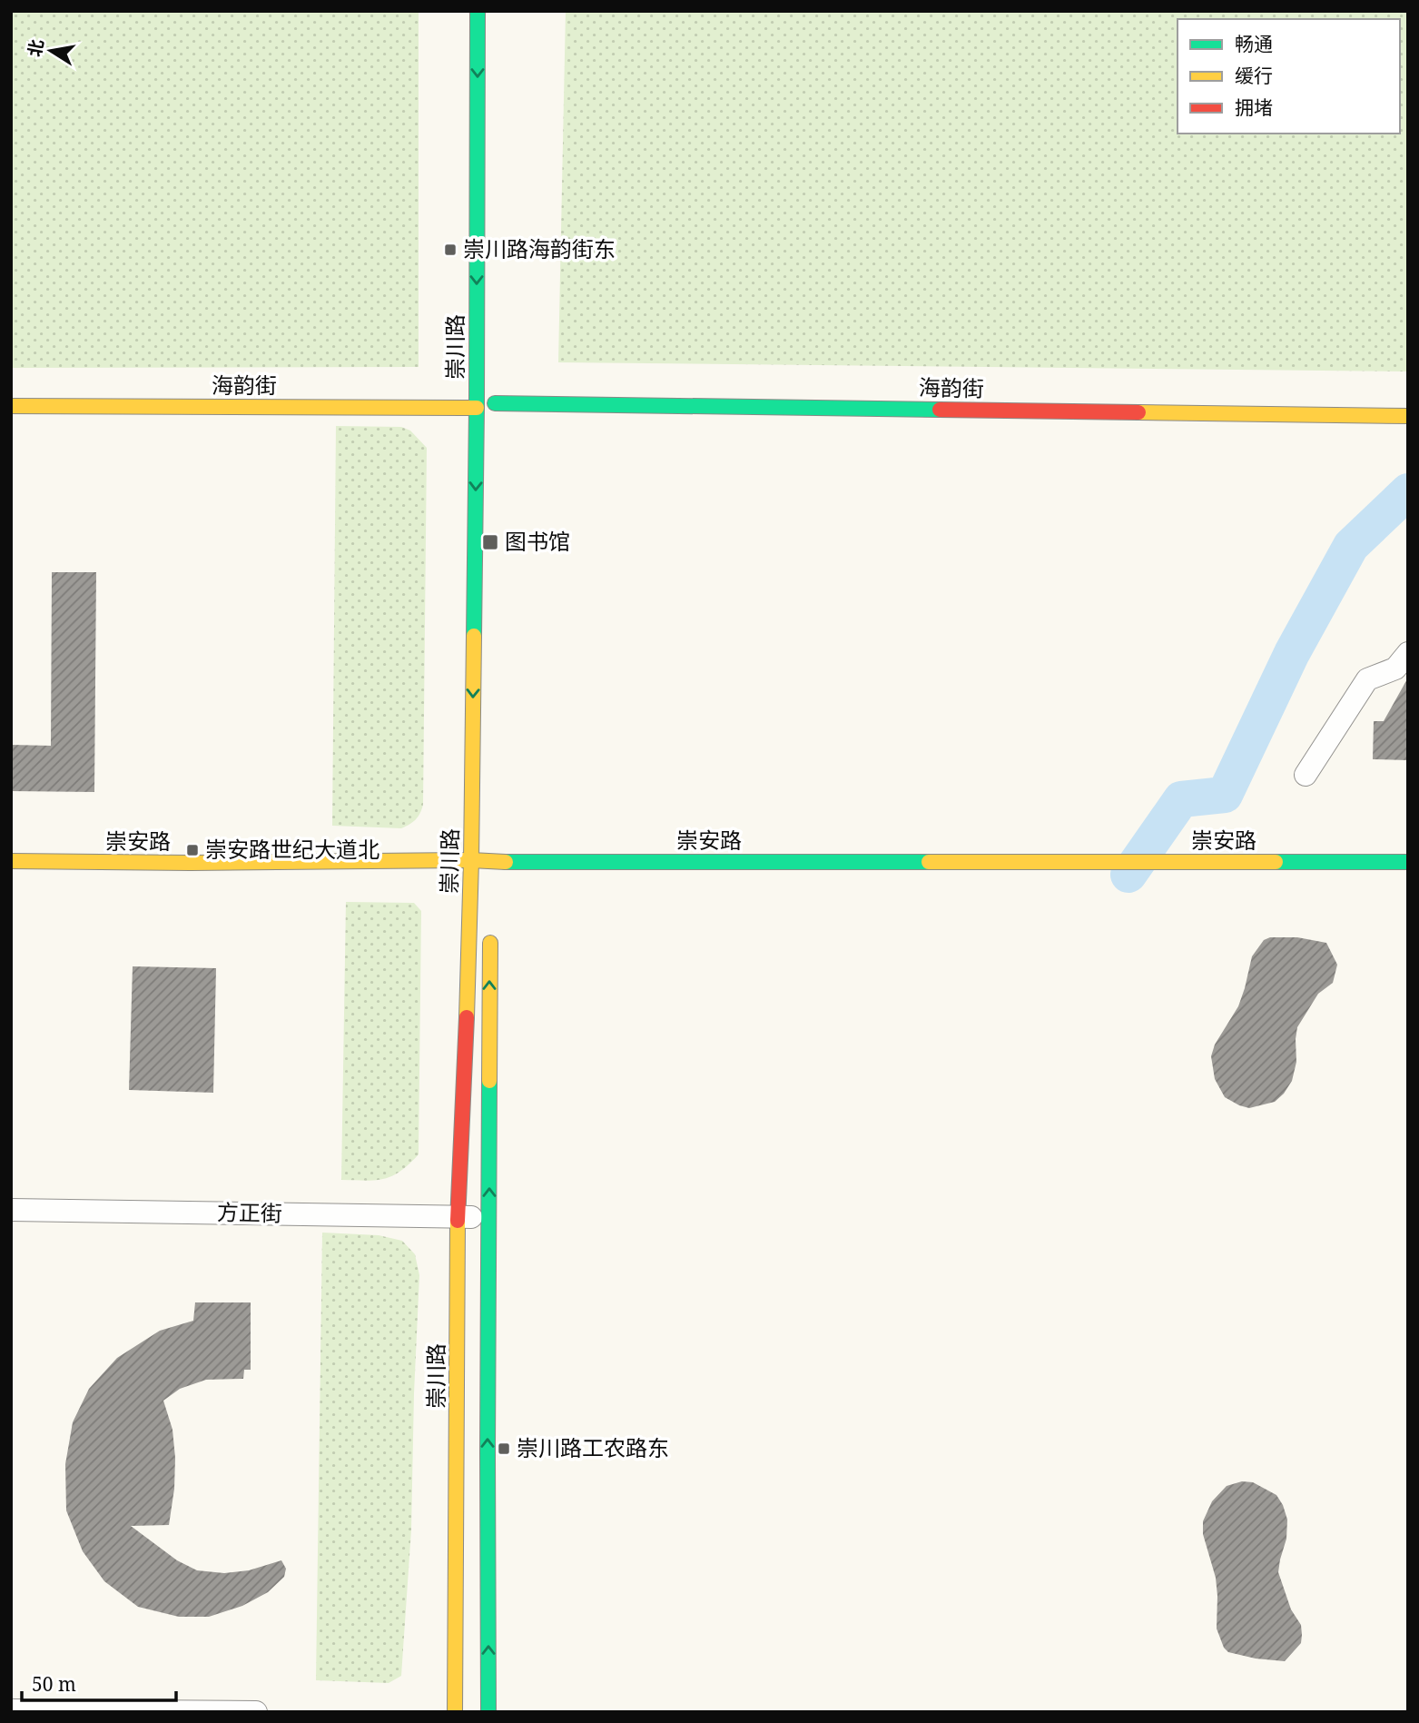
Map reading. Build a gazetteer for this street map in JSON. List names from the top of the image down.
{
  "streets": {
    "street": [
      "崇川路",
      "海韵街",
      "崇安路",
      "方正街"
    ]
  },
  "crossings": [
    ["崇川路", "海韵街"],
    ["崇川路", "崇安路"],
    ["崇川路", "方正街"]
  ],
  "one_way": ["崇川路"],
  "places": {
    "transit": [
      "崇川路海韵街东",
      "图书馆",
      "崇安路世纪大道北",
      "崇川路工农路东"
    ]
  },
  "legend": ["畅通", "缓行", "拥堵"],
  "scale_bar": "50 m",
  "north": "left"
}
